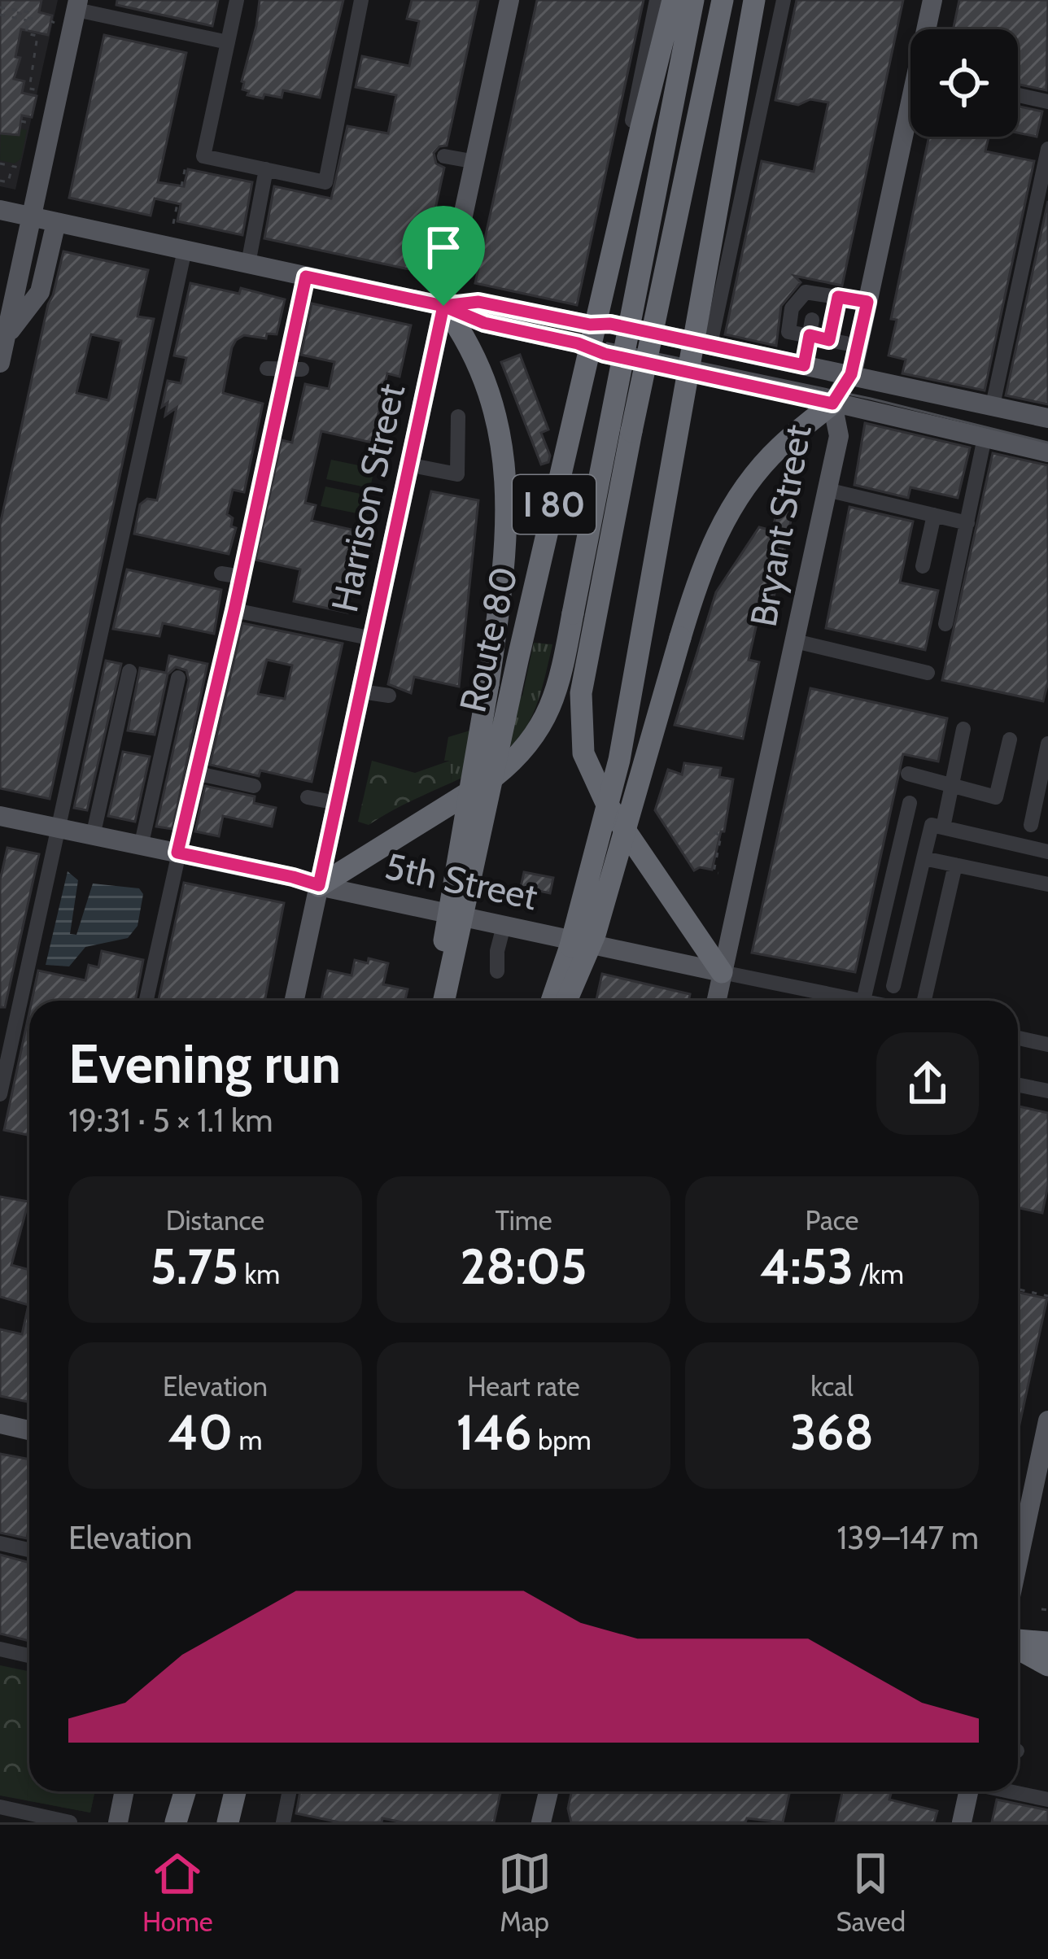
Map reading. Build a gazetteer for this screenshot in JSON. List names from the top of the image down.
{
  "streets": {
    "highway": ["I 80", "Route 80"],
    "main road": ["Harrison Street", "Bryant Street", "5th Street"]
  },
  "crossings": [
    ["Harrison Street", "5th Street"],
    ["Bryant Street", "5th Street"]
  ],
  "page": {
    "heading": ["Evening run", "19:31 · 5 × 1.1 km"],
    "stats": [
      ["Distance", "5.75 km"],
      ["Time", "28:05"],
      ["Pace", "4:53 /km"],
      ["Elevation", "40 m"],
      ["Heart rate", "146 bpm"],
      ["kcal", "368"]
    ],
    "chart": ["Elevation", "139–147 m"],
    "tabs": ["Home", "Map", "Saved"]
  }
}
